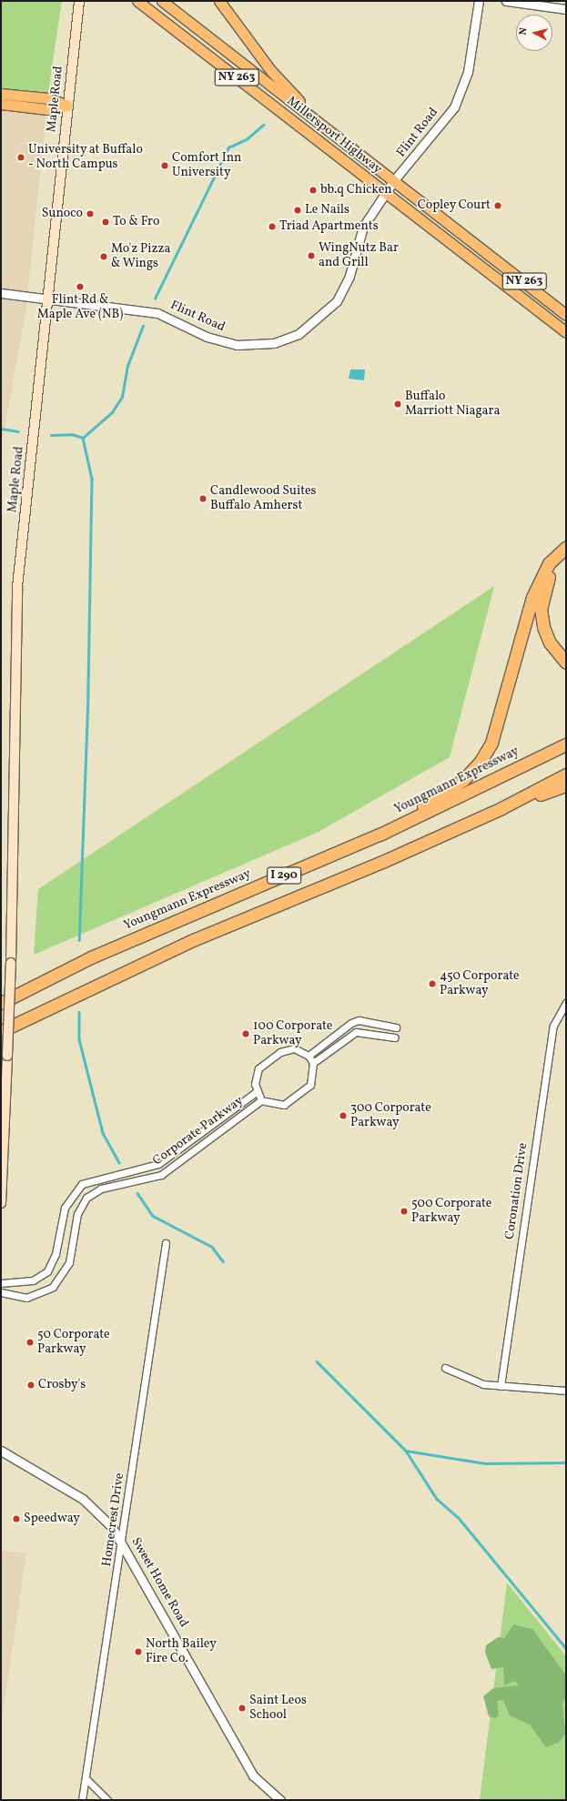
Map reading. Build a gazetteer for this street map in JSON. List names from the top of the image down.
{
  "streets": {
    "highway": ["Youngmann Expressway", "I 290"],
    "main road": ["NY 263", "Maple Road", "Millersport Highway"],
    "street": [
      "Flint Road",
      "Corporate Parkway",
      "Coronation Drive",
      "Homecrest Drive",
      "Sweet Home Road"
    ]
  },
  "crossings": [
    ["Maple Road", "Flint Road"],
    ["Flint Road", "Millersport Highway"],
    ["Homecrest Drive", "Sweet Home Road"]
  ],
  "places": [
    "University at Buffalo - North Campus",
    "Comfort Inn University",
    "bb.q Chicken",
    "Copley Court",
    "Le Nails",
    "Sunoco",
    "To & Fro",
    "Triad Apartments",
    "WingNutz Bar and Grill",
    "Mo'z Pizza & Wings",
    "Flint Rd & Maple Ave (NB)",
    "Buffalo Marriott Niagara",
    "Candlewood Suites Buffalo Amherst",
    "450 Corporate Parkway",
    "100 Corporate Parkway",
    "300 Corporate Parkway",
    "500 Corporate Parkway",
    "50 Corporate Parkway",
    "Crosby's",
    "Speedway",
    "North Bailey Fire Co.",
    "Saint Leos School"
  ],
  "north": "left"
}
